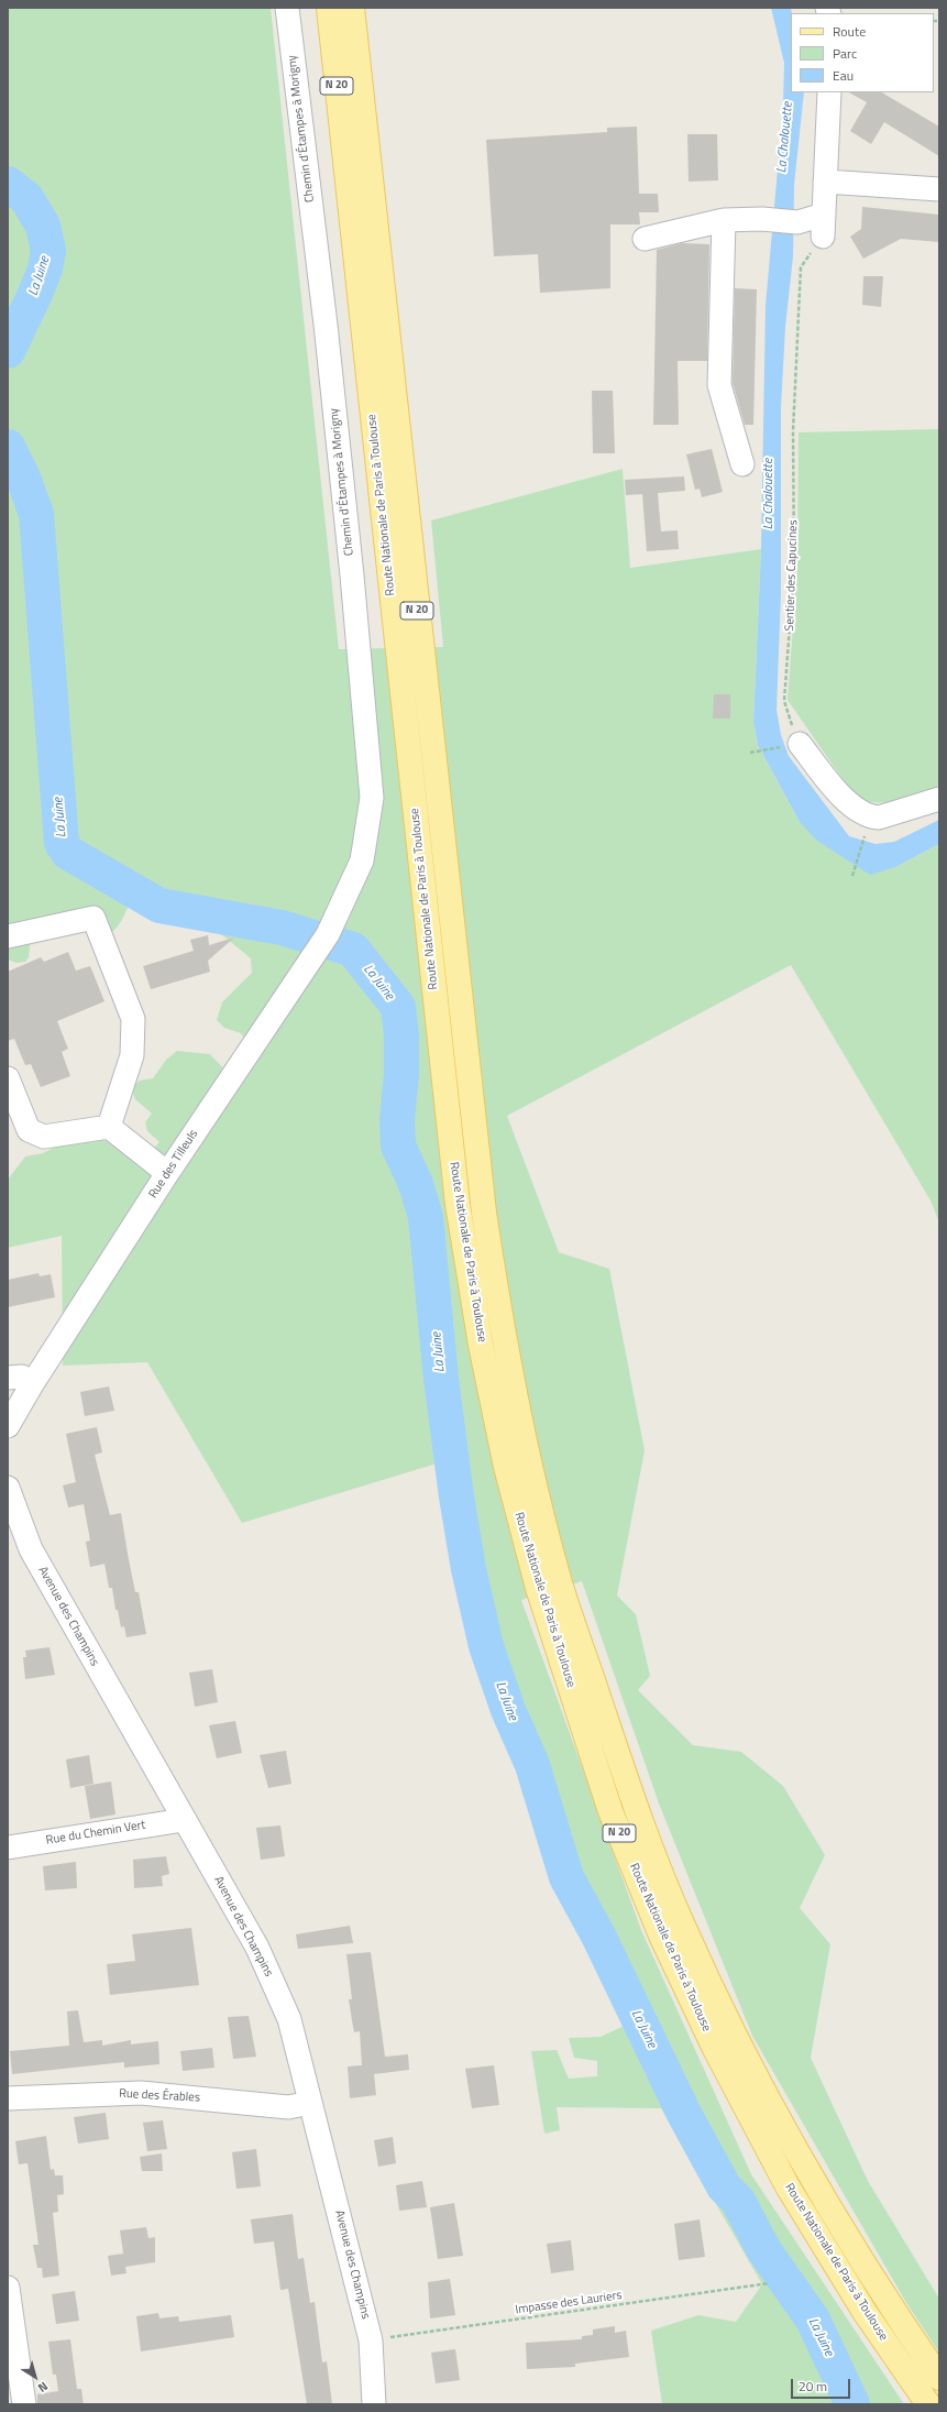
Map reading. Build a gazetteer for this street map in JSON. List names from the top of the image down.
{
  "streets": {
    "main road": ["N 20", "Route Nationale de Paris à Toulouse"],
    "street": [
      "Chemin d'Étampes à Morigny",
      "Rue des Tilleuls",
      "Avenue des Champins",
      "Rue du Chemin Vert",
      "Rue des Érables"
    ],
    "path": ["Sentier des Capucines", "Impasse des Lauriers"]
  },
  "crossings": [
    ["Chemin d'Étampes à Morigny", "Rue des Tilleuls"],
    ["Avenue des Champins", "Rue du Chemin Vert"],
    ["Avenue des Champins", "Rue des Érables"],
    ["Avenue des Champins", "Impasse des Lauriers"]
  ],
  "water": ["La Chalouette", "La Juine"],
  "legend": ["Route", "Parc", "Eau"],
  "scale_bar": "20 m",
  "north": "bottom right"
}
